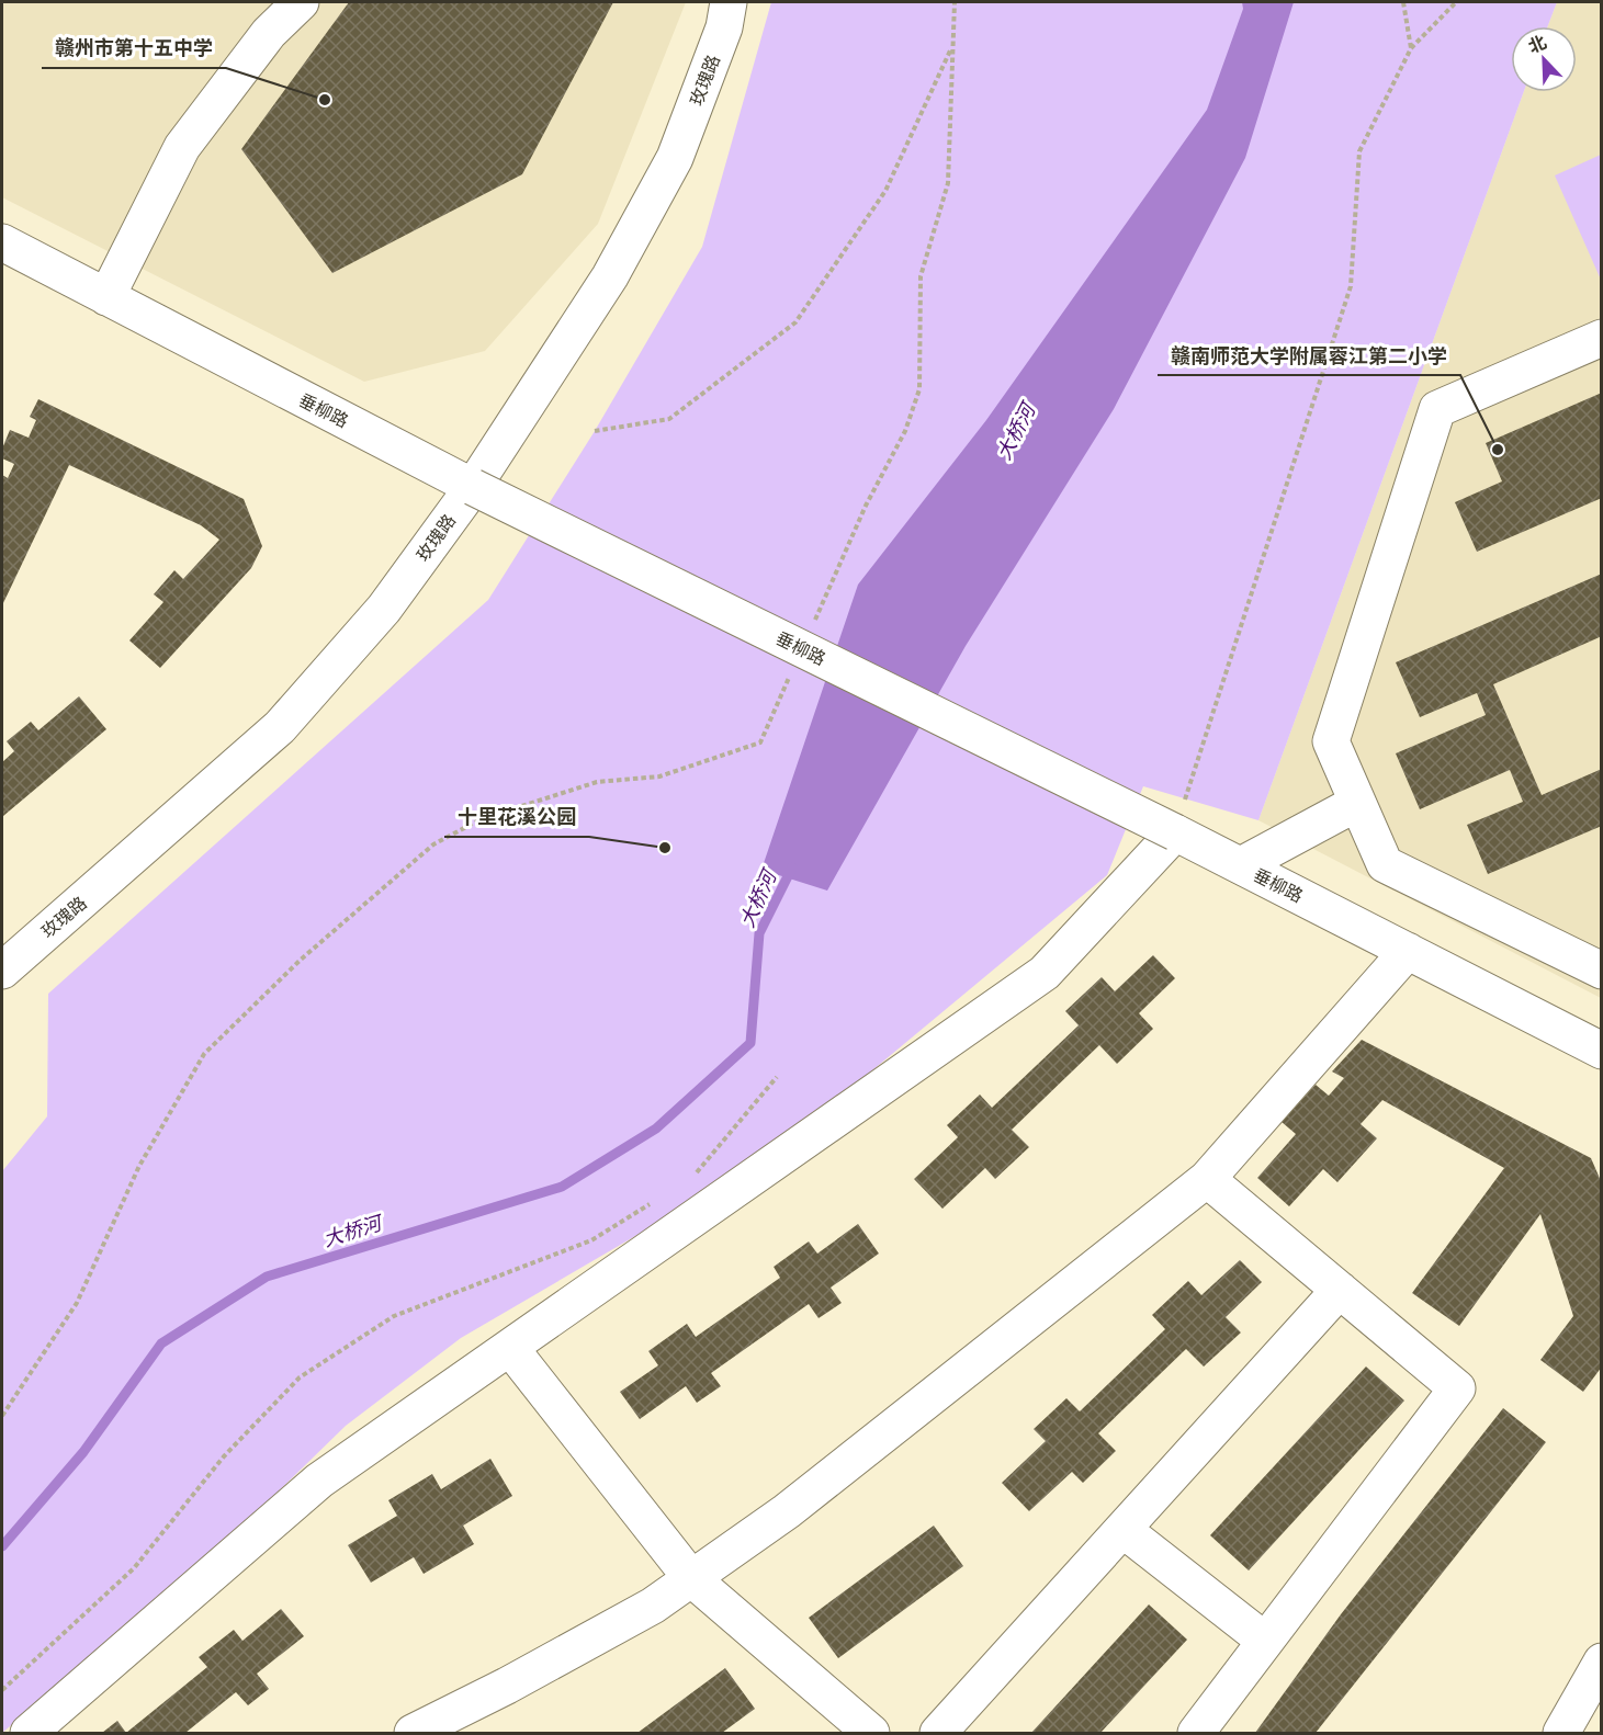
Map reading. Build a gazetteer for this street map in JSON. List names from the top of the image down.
{
  "streets": {
    "street": ["玫瑰路", "垂柳路"]
  },
  "crossings": [
    ["玫瑰路", "垂柳路"]
  ],
  "water": ["大桥河"],
  "places": ["赣州市第十五中学", "赣南师范大学附属蓉江第二小学", "十里花溪公园"],
  "north": "top left"
}
